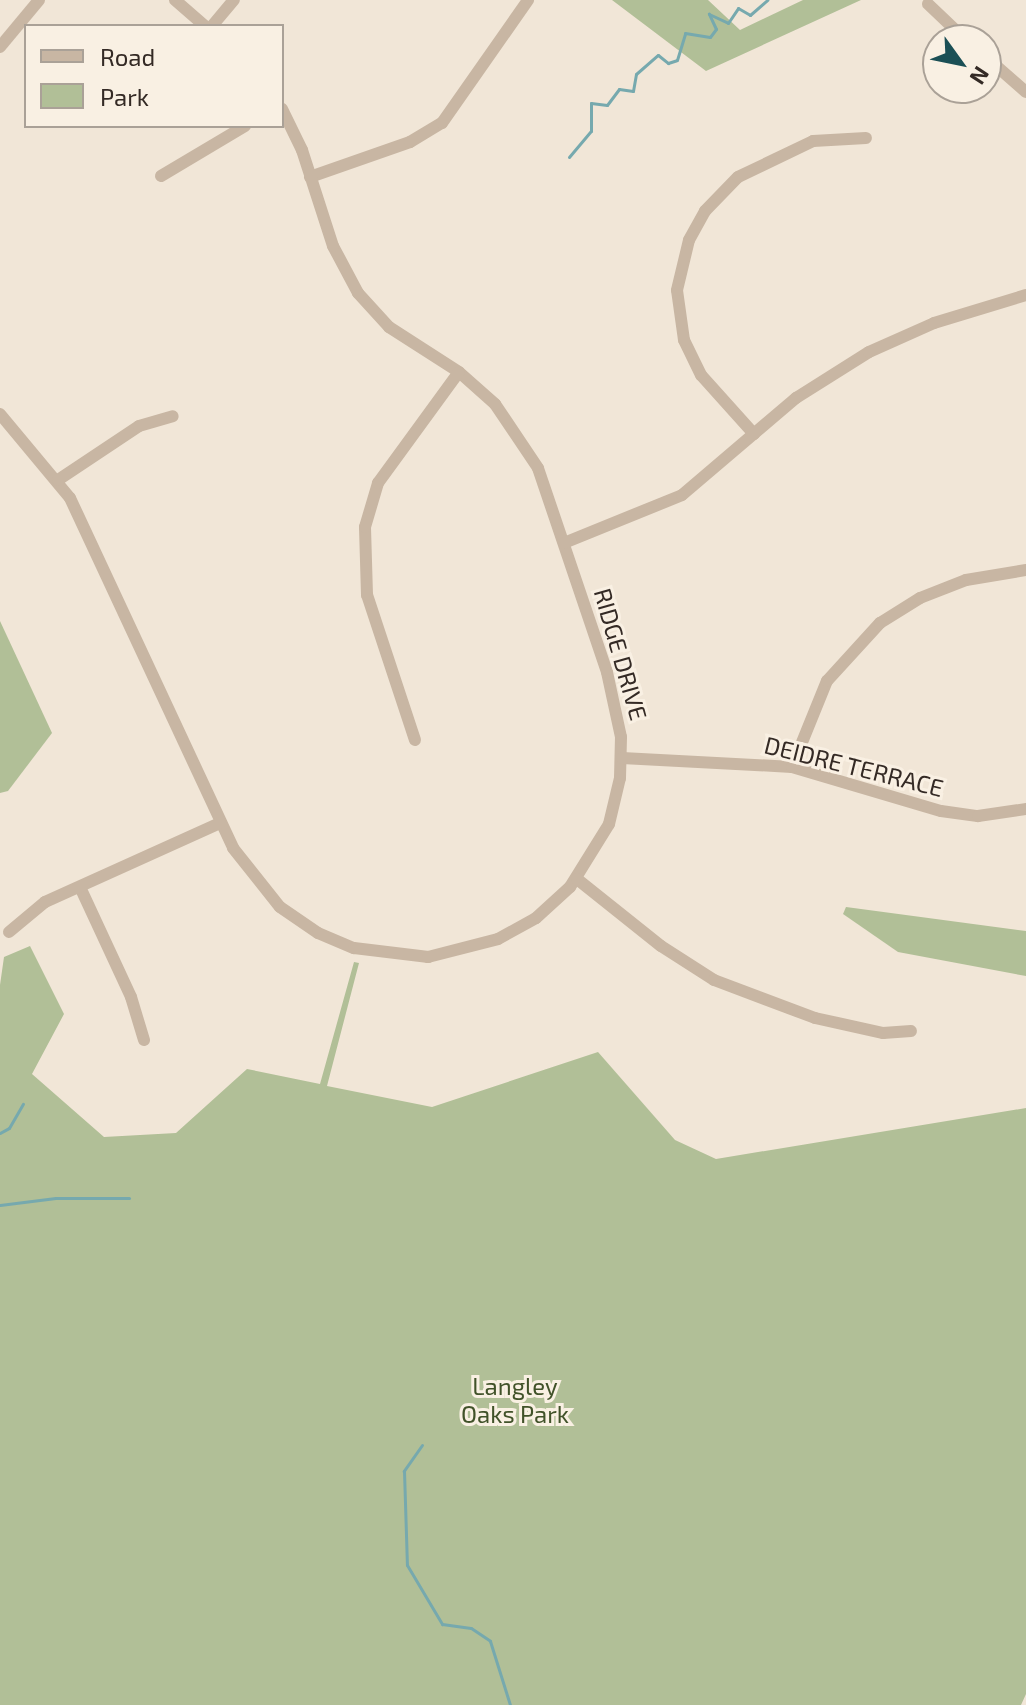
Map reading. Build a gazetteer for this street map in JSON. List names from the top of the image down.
{
  "streets": {
    "street": ["RIDGE DRIVE", "DEIDRE TERRACE"]
  },
  "crossings": [
    ["RIDGE DRIVE", "DEIDRE TERRACE"]
  ],
  "parks": ["Langley Oaks Park"],
  "legend": ["Road", "Park"],
  "north": "bottom right"
}
